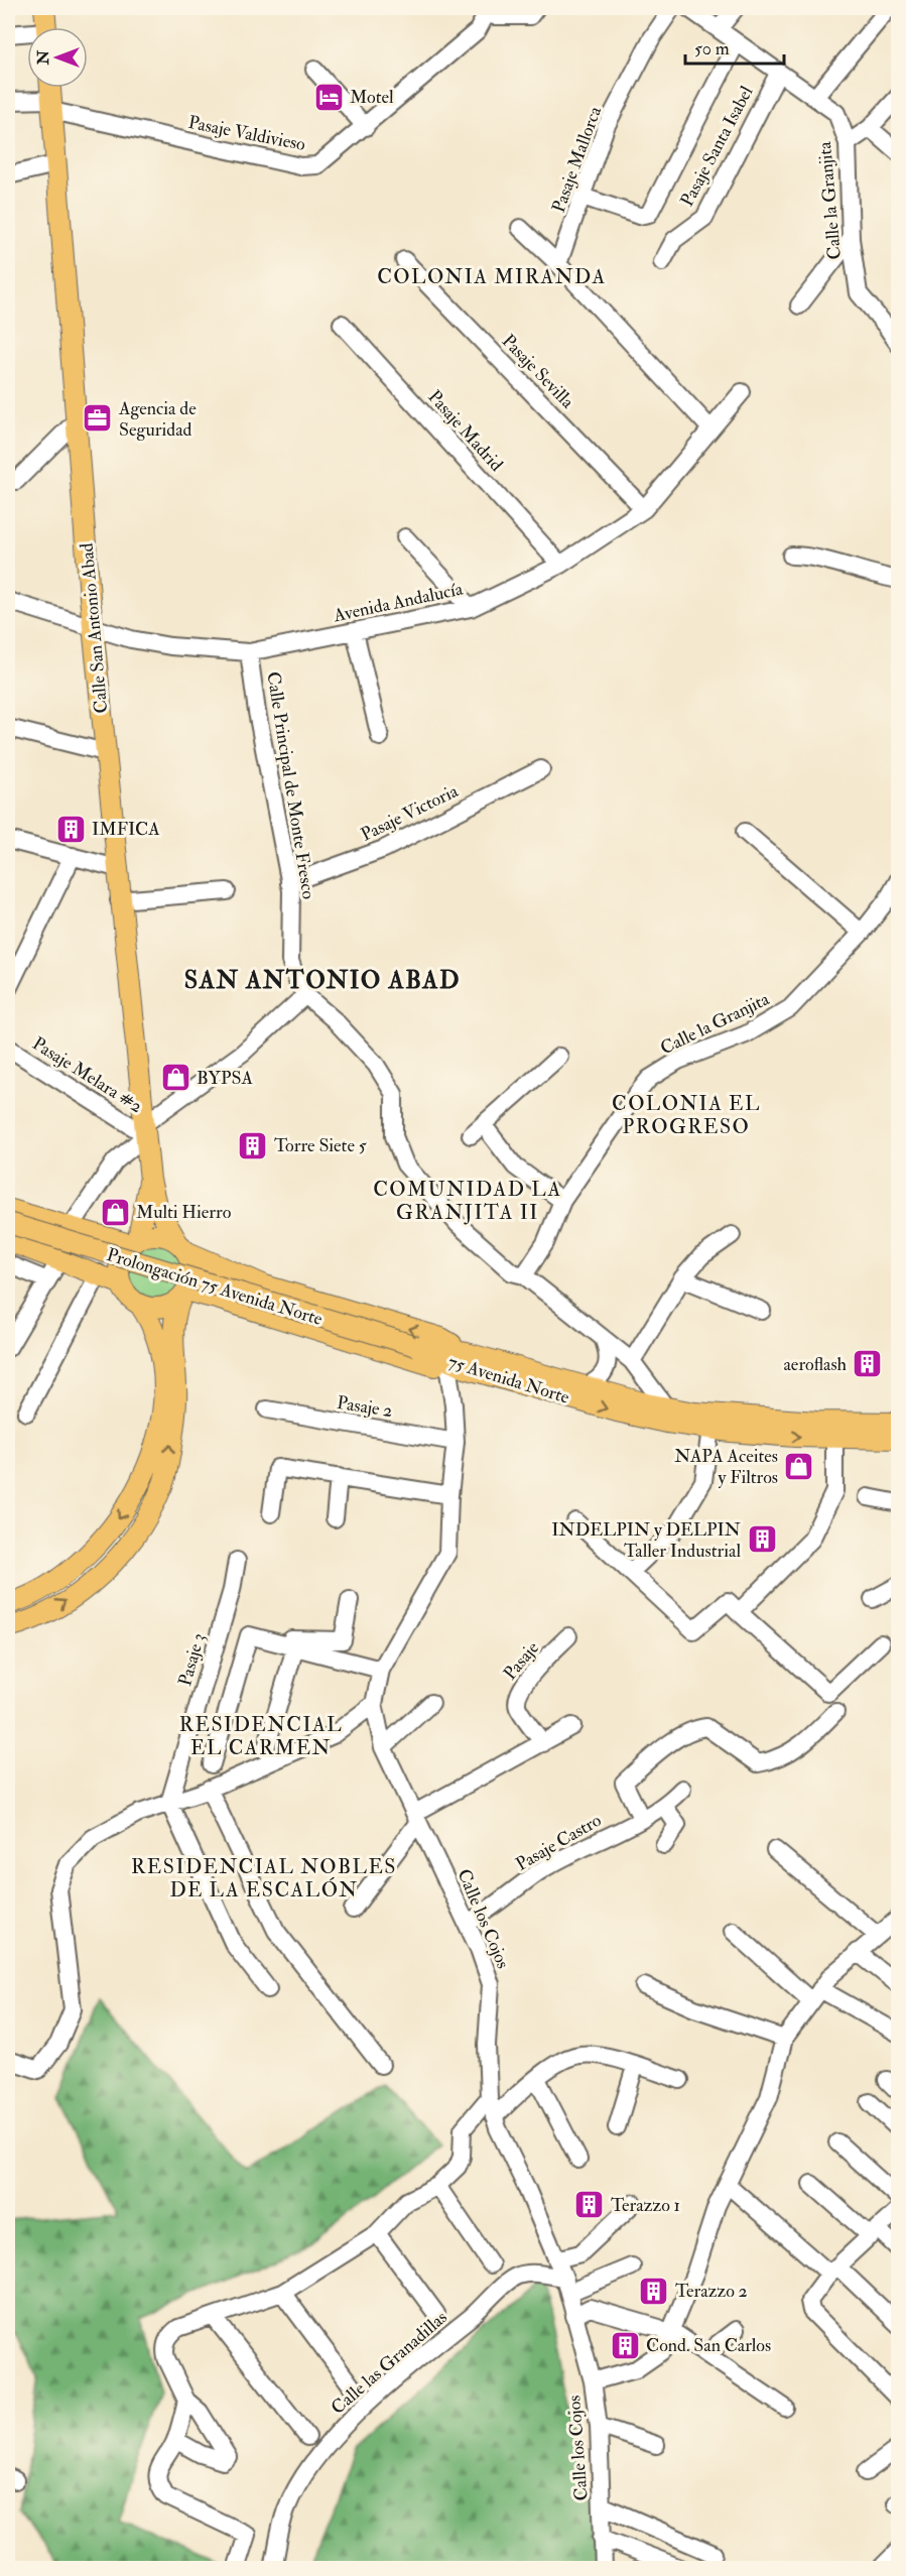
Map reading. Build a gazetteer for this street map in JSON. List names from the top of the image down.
{
  "streets": {
    "main road": ["Calle San Antonio Abad", "Prolongación 75 Avenida Norte", "75 Avenida Norte"],
    "street": [
      "Pasaje Valdivieso",
      "Pasaje Santa Isabel",
      "Pasaje Mallorca",
      "Calle la Granjita",
      "Pasaje Sevilla",
      "Pasaje Madrid",
      "Avenida Andalucía",
      "Calle Principal de Monte Fresco",
      "Pasaje Victoria",
      "Pasaje Melara #2",
      "Pasaje 2",
      "Pasaje 3",
      "Pasaje",
      "Pasaje Castro",
      "Calle los Cojos",
      "Calle las Granadillas"
    ]
  },
  "crossings": [
    ["Pasaje Valdivieso", "Calle San Antonio Abad"],
    ["Pasaje Santa Isabel", "Calle la Granjita"],
    ["Calle la Granjita", "Calle Principal de Monte Fresco"],
    ["Pasaje Sevilla", "Avenida Andalucía"],
    ["Pasaje Madrid", "Avenida Andalucía"],
    ["Avenida Andalucía", "Calle San Antonio Abad"],
    ["Avenida Andalucía", "Calle Principal de Monte Fresco"],
    ["Calle San Antonio Abad", "Pasaje Melara #2"],
    ["Calle Principal de Monte Fresco", "Pasaje Victoria"],
    ["Calle Principal de Monte Fresco", "75 Avenida Norte"],
    ["Prolongación 75 Avenida Norte", "75 Avenida Norte"],
    ["75 Avenida Norte", "Calle los Cojos"],
    ["Pasaje 2", "Calle los Cojos"],
    ["Pasaje Castro", "Calle los Cojos"],
    ["Calle los Cojos", "Calle las Granadillas"]
  ],
  "districts": [
    "COLONIA MIRANDA",
    "SAN ANTONIO ABAD",
    "COLONIA EL PROGRESO",
    "COMUNIDAD LA GRANJITA II",
    "RESIDENCIAL EL CARMEN",
    "RESIDENCIAL NOBLES DE LA ESCALÓN"
  ],
  "places": {
    "hotel": ["Motel"],
    "office": ["Agencia de Seguridad"],
    "building": [
      "IMFICA",
      "Torre Siete 5",
      "aeroflash",
      "INDELPIN y DELPIN Taller Industrial",
      "Terazzo 1",
      "Terazzo 2",
      "Cond. San Carlos"
    ],
    "shop": ["BYPSA", "Multi Hierro", "NAPA Aceites y Filtros"]
  },
  "scale_bar": "50 m",
  "north": "left"
}
